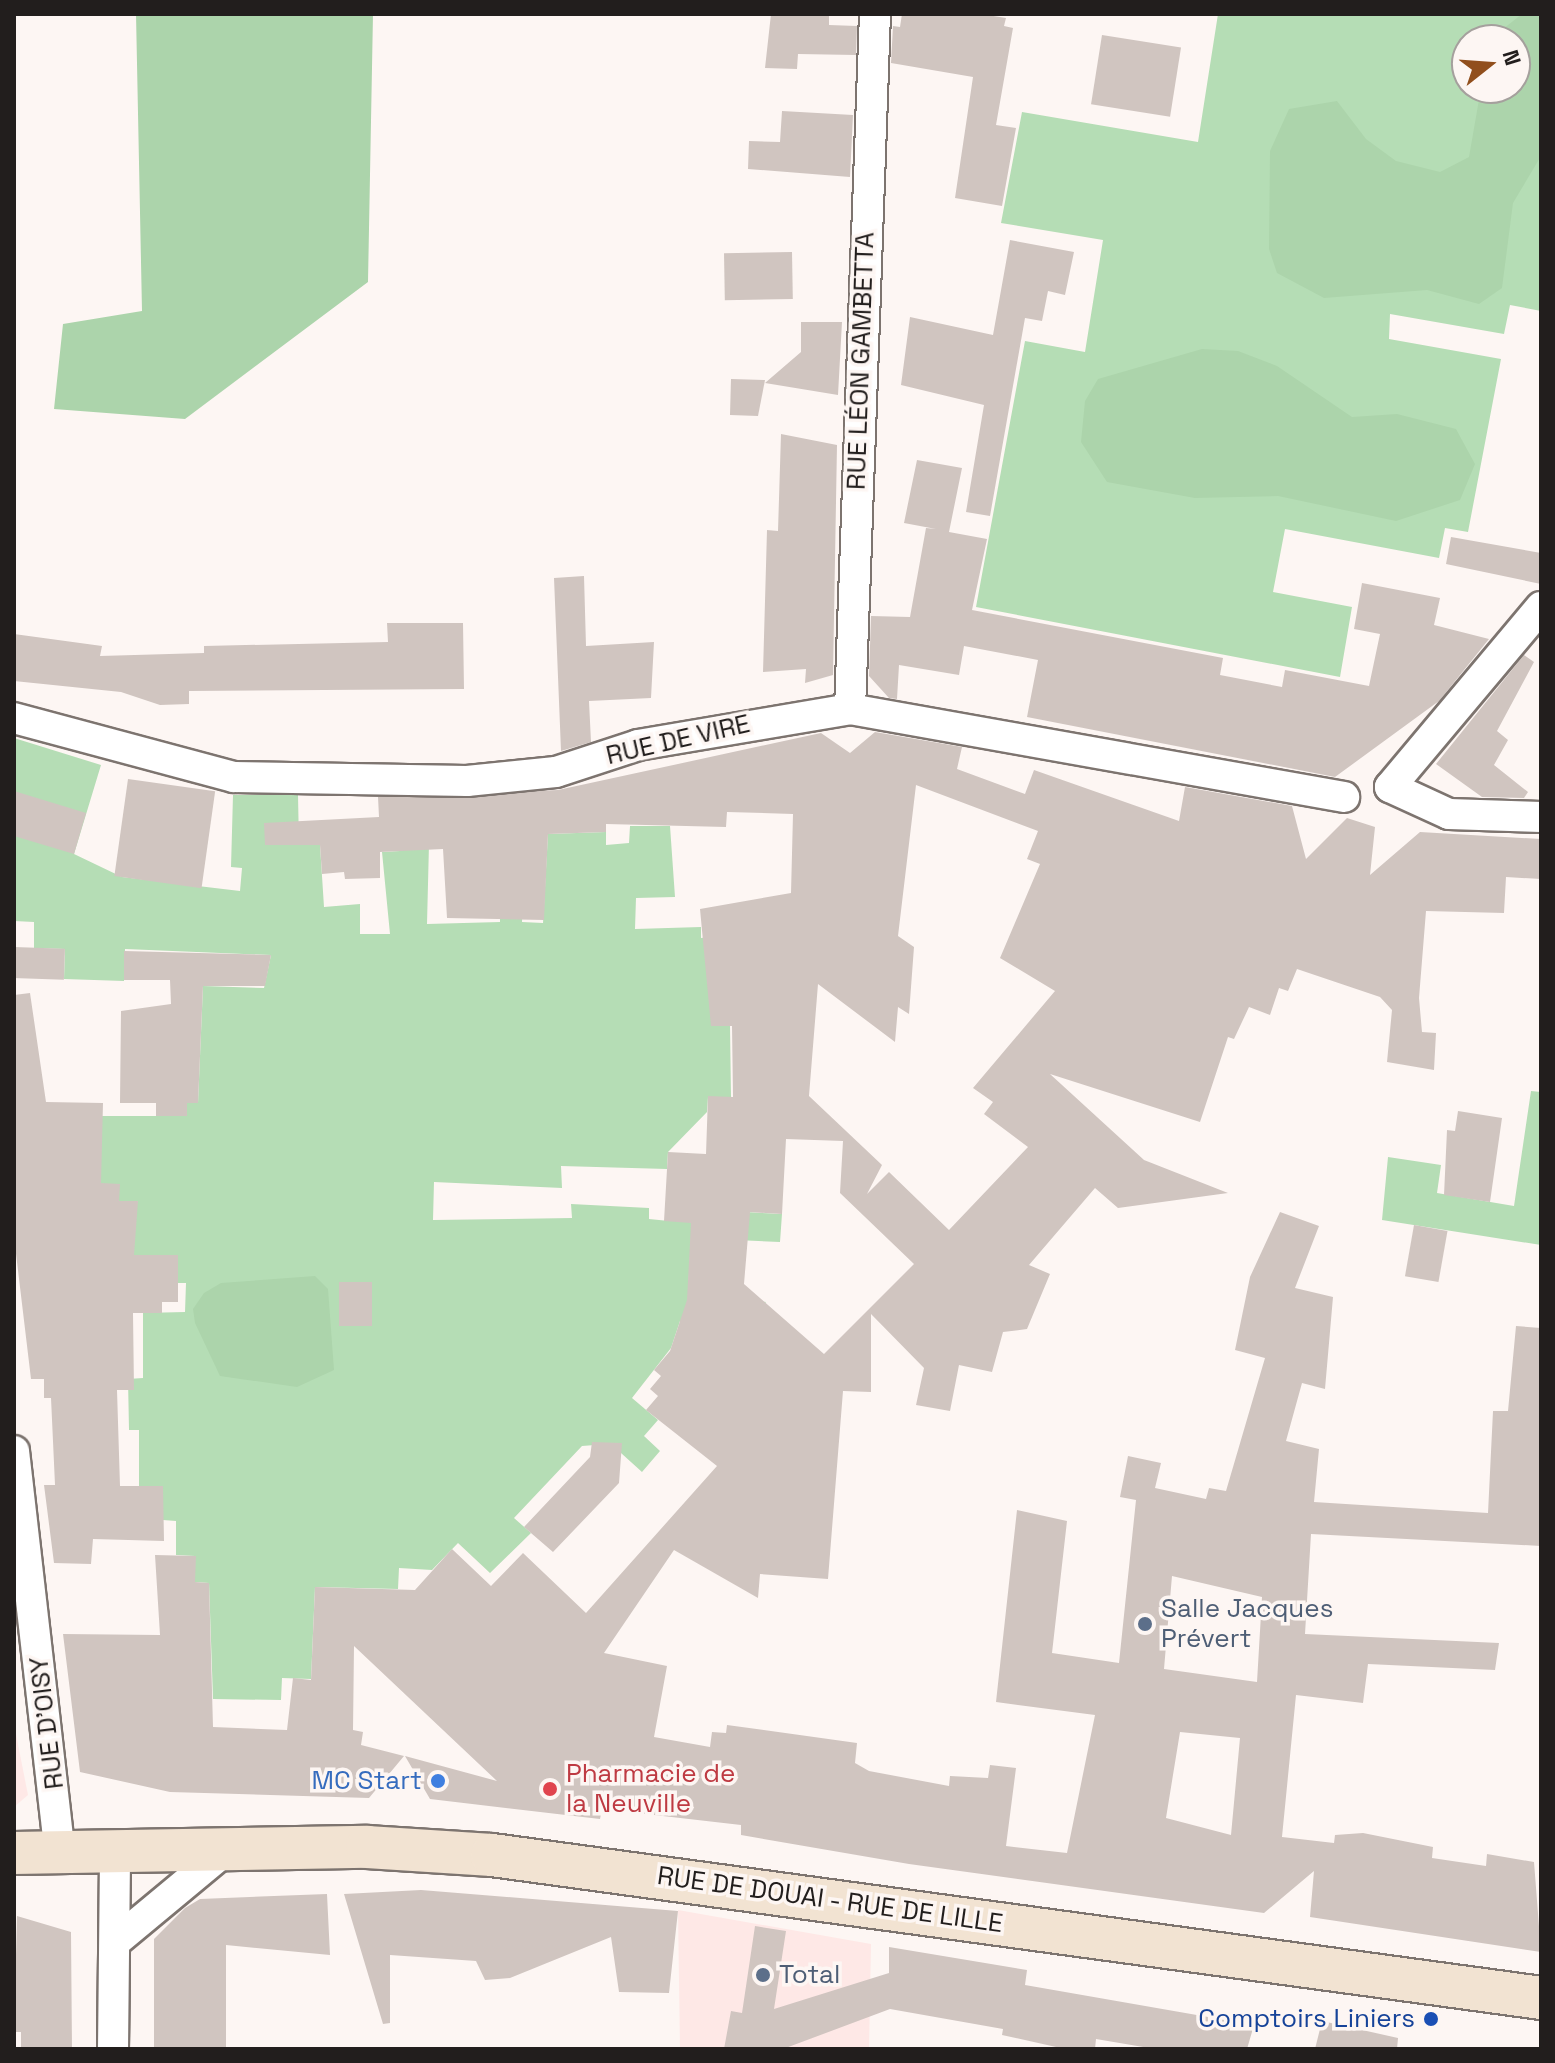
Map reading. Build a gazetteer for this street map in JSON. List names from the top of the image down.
{
  "streets": {
    "main road": ["RUE DE DOUAI - RUE DE LILLE"],
    "street": ["RUE LÉON GAMBETTA", "RUE DE VIRE", "RUE D'OISY"]
  },
  "crossings": [
    ["RUE LÉON GAMBETTA", "RUE DE VIRE"],
    ["RUE D'OISY", "RUE DE DOUAI - RUE DE LILLE"]
  ],
  "places": [
    "Salle Jacques Prévert",
    "MC Start",
    "Pharmacie de la Neuville",
    "Total",
    "Comptoirs Liniers"
  ],
  "north": "right"
}
